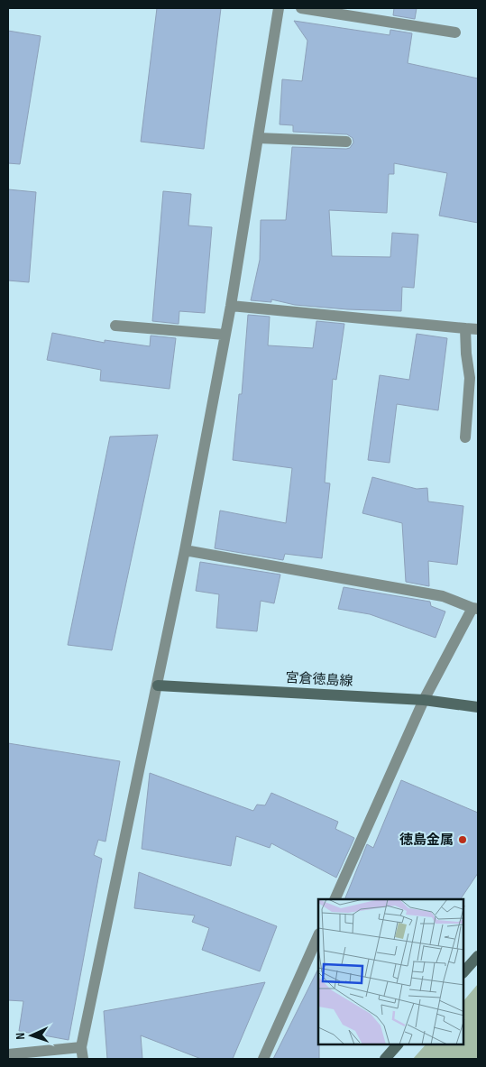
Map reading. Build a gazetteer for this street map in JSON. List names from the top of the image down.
{
  "streets": {
    "main road": ["宮倉徳島線"]
  },
  "places": ["徳島金属"],
  "north": "left"
}
